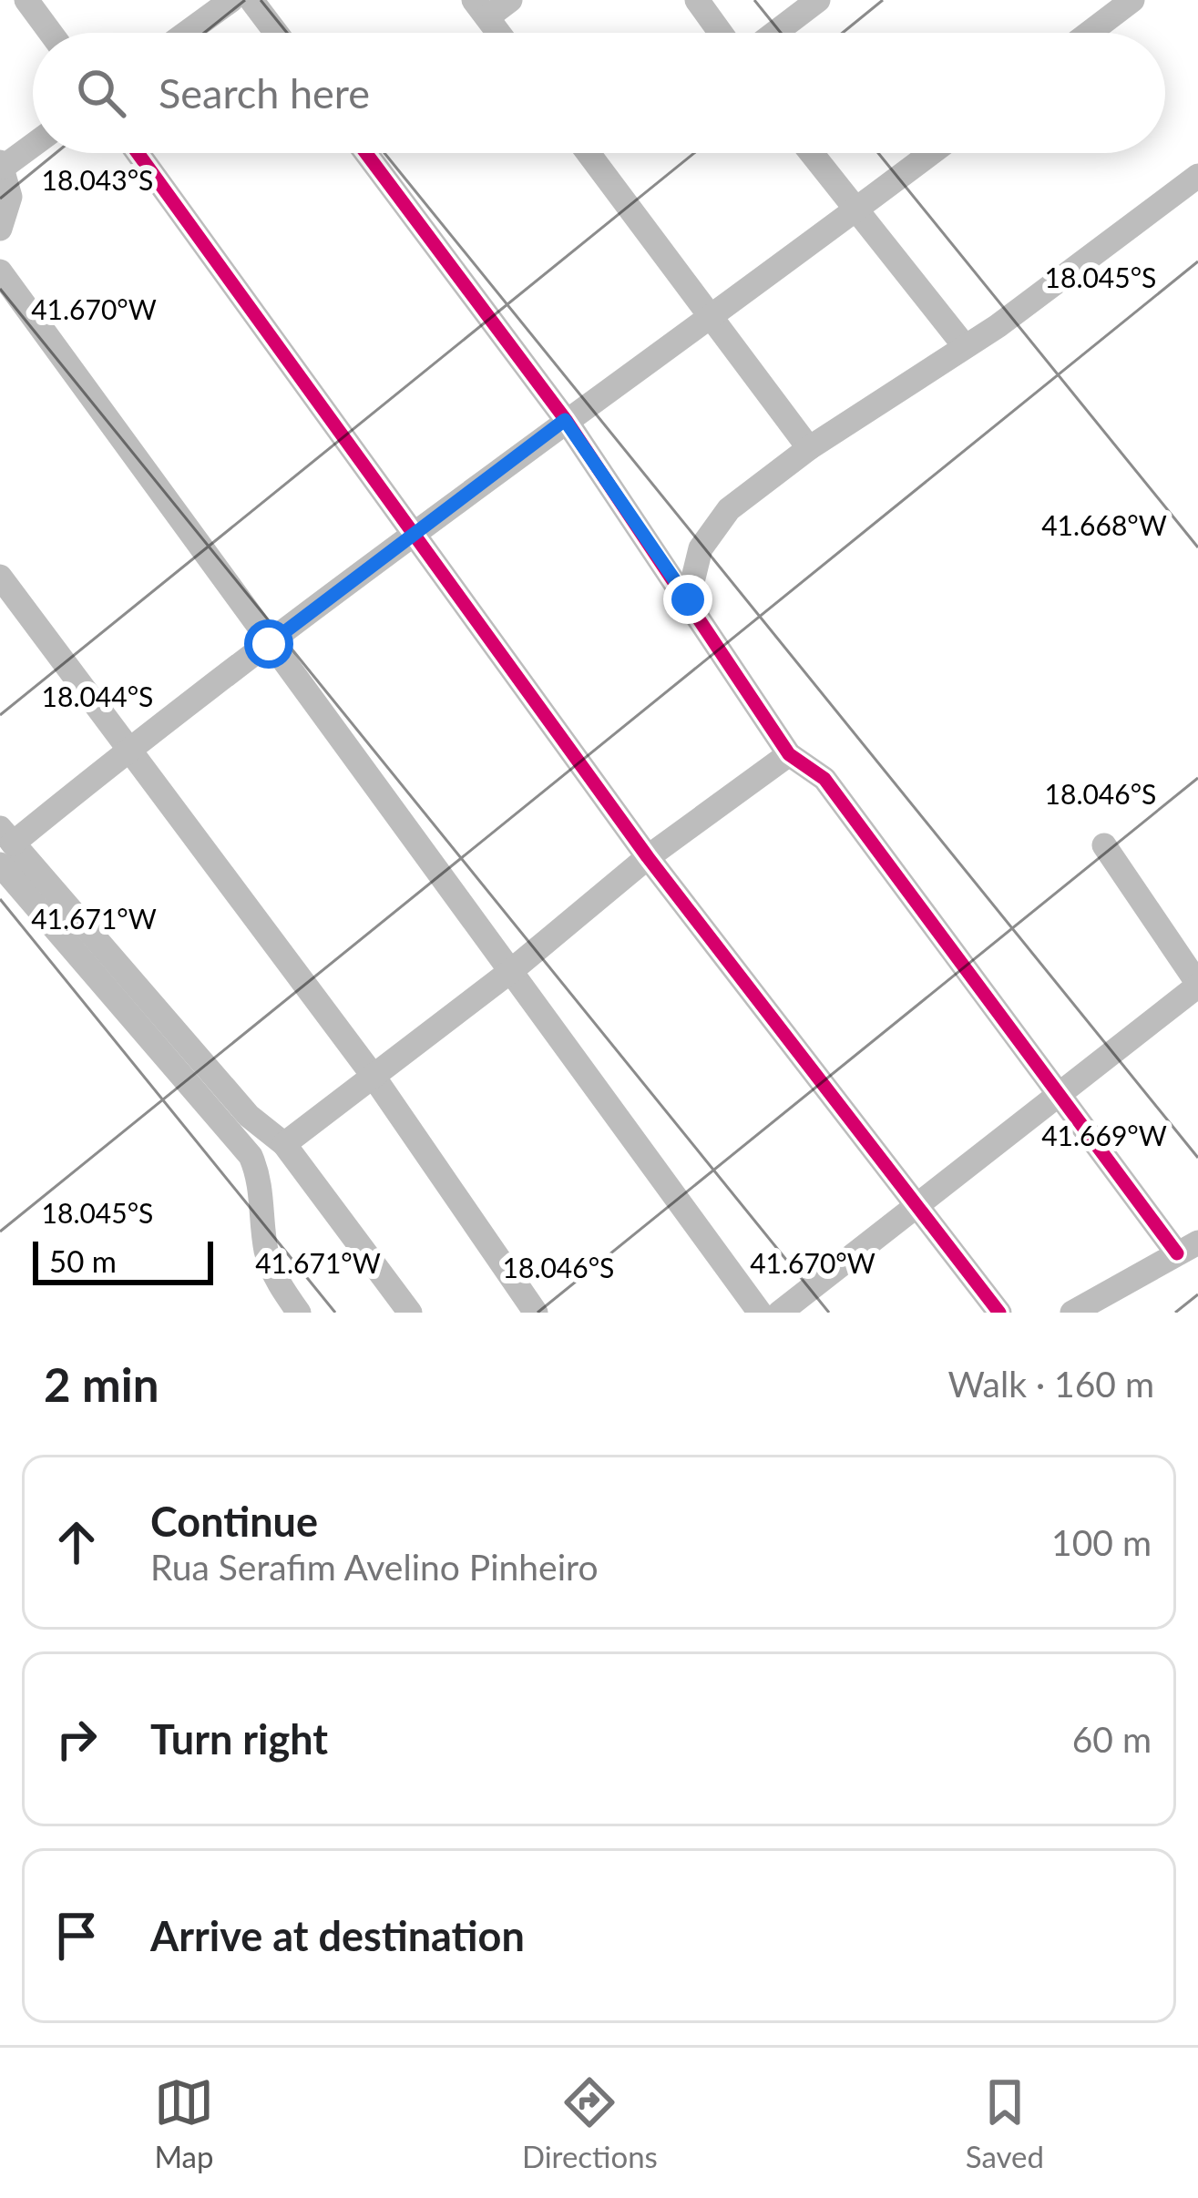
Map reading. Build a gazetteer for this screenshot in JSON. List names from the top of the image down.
{
  "scale_bar": "50 m",
  "page": {
    "search": "Search here",
    "scale": "50 m",
    "heading": ["2 min", "Walk · 160 m"],
    "list": [
      ["Continue", "Rua Serafim Avelino Pinheiro", "100 m"],
      ["Turn right", "60 m"],
      "Arrive at destination"
    ],
    "nav": ["Map", "Directions", "Saved"]
  },
  "coordinates": [
    "18.043°S",
    "18.045°S",
    "41.670°W",
    "41.668°W",
    "18.044°S",
    "18.046°S",
    "41.671°W",
    "41.669°W"
  ]
}
